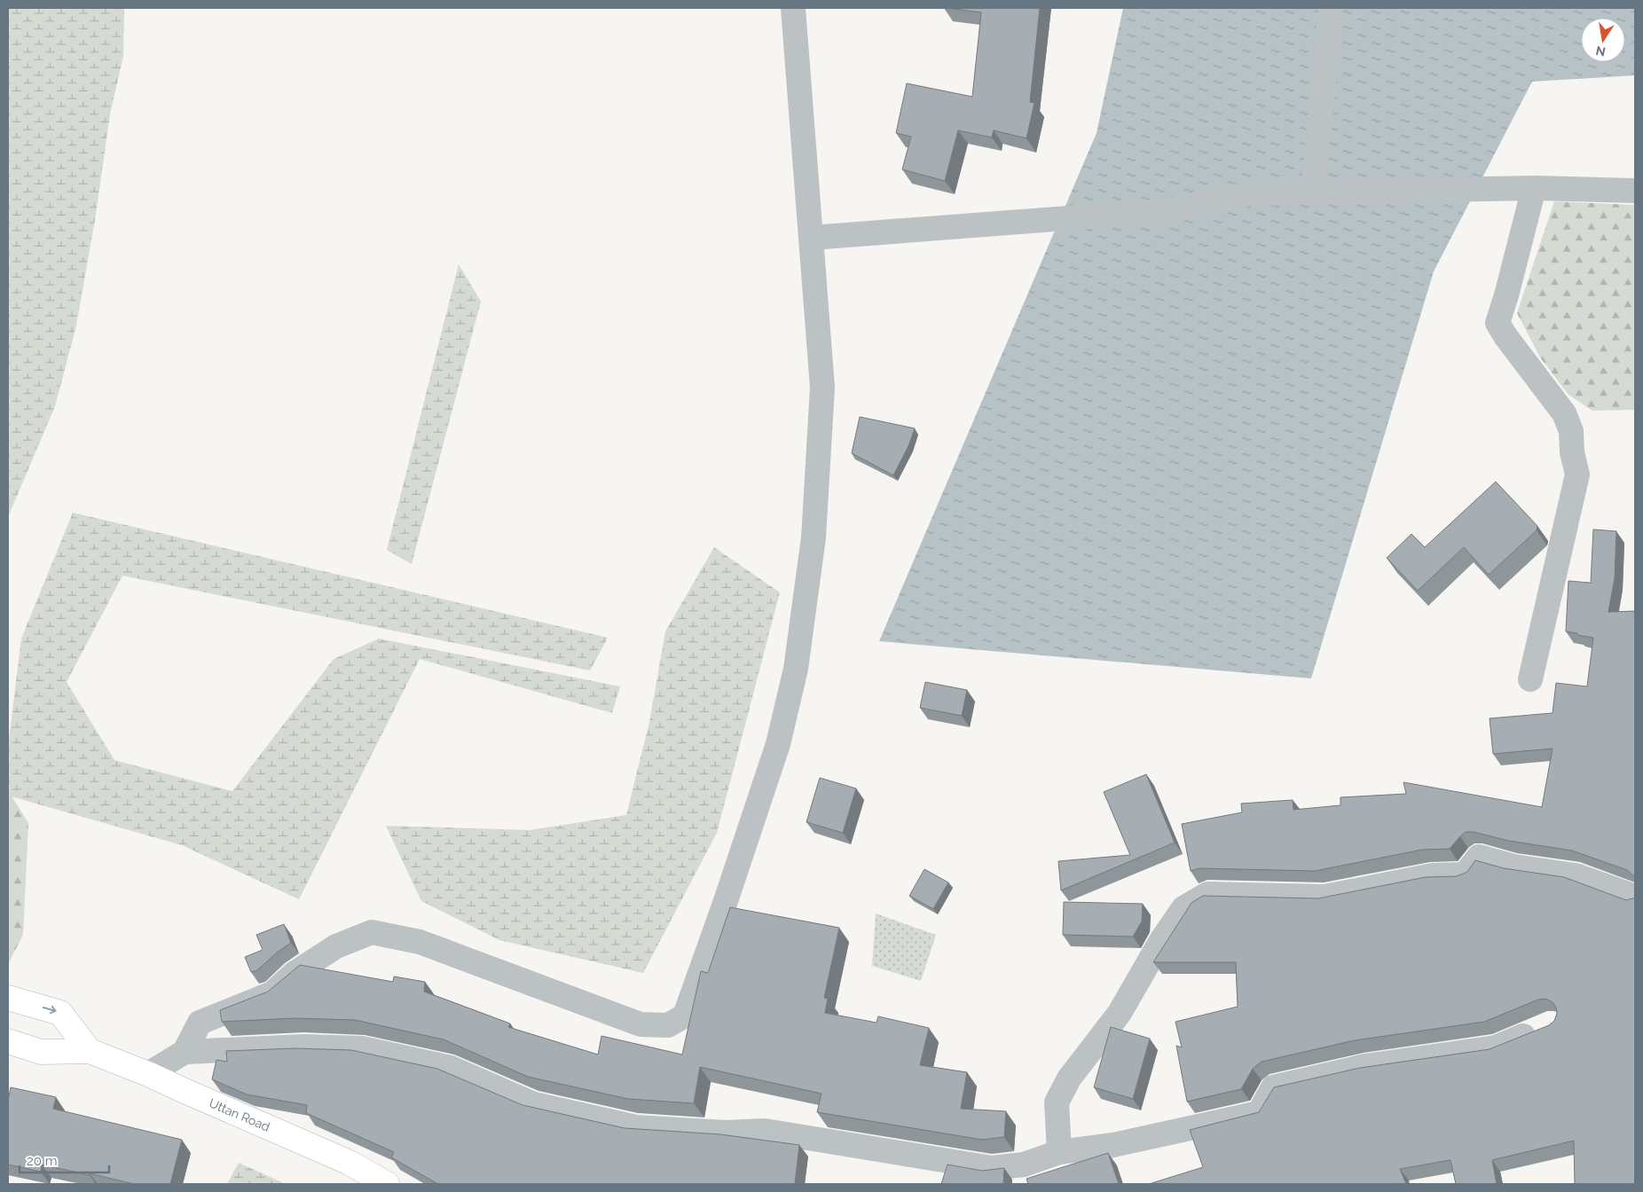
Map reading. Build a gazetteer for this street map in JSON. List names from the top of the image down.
{
  "streets": {
    "main road": ["Uttan Road"]
  },
  "scale_bar": "20 m",
  "north": "bottom"
}
